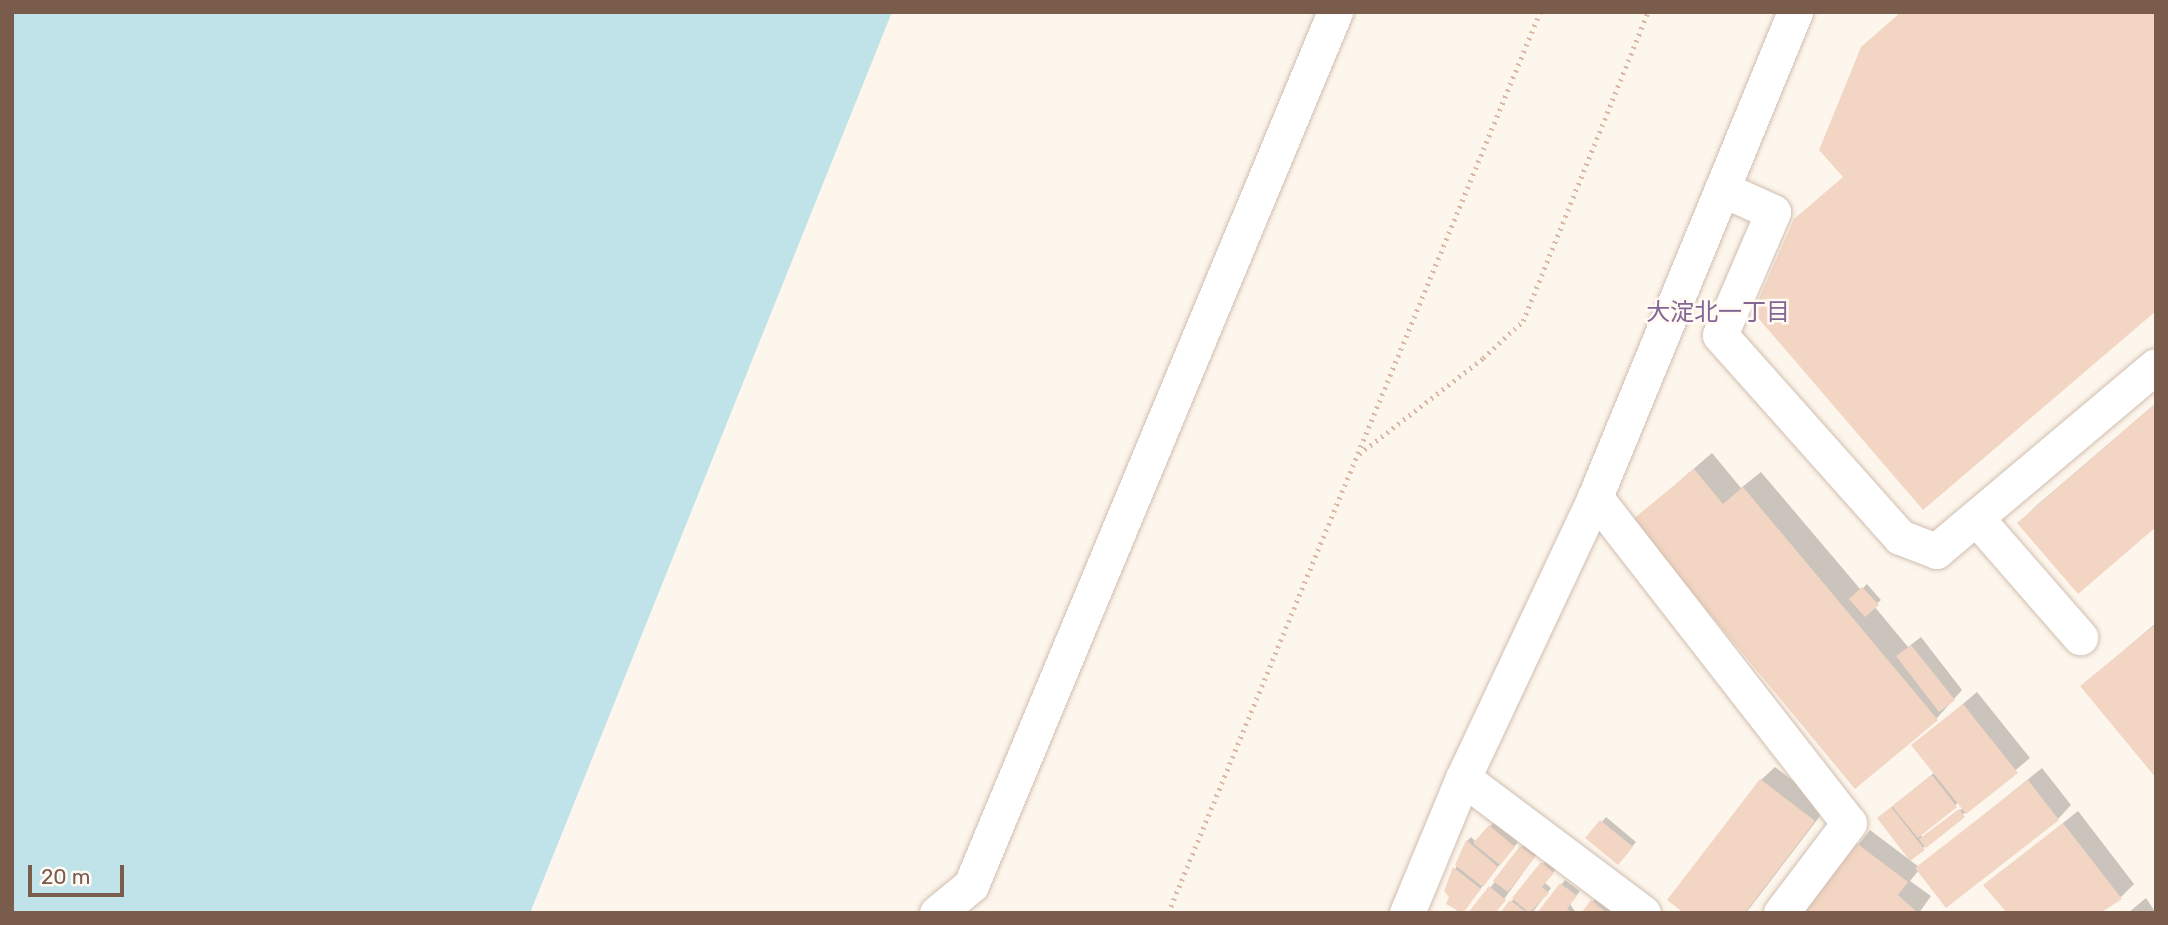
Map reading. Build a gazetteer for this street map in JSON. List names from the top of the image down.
{
  "districts": ["大淀北一丁目"],
  "scale_bar": "20 m"
}
